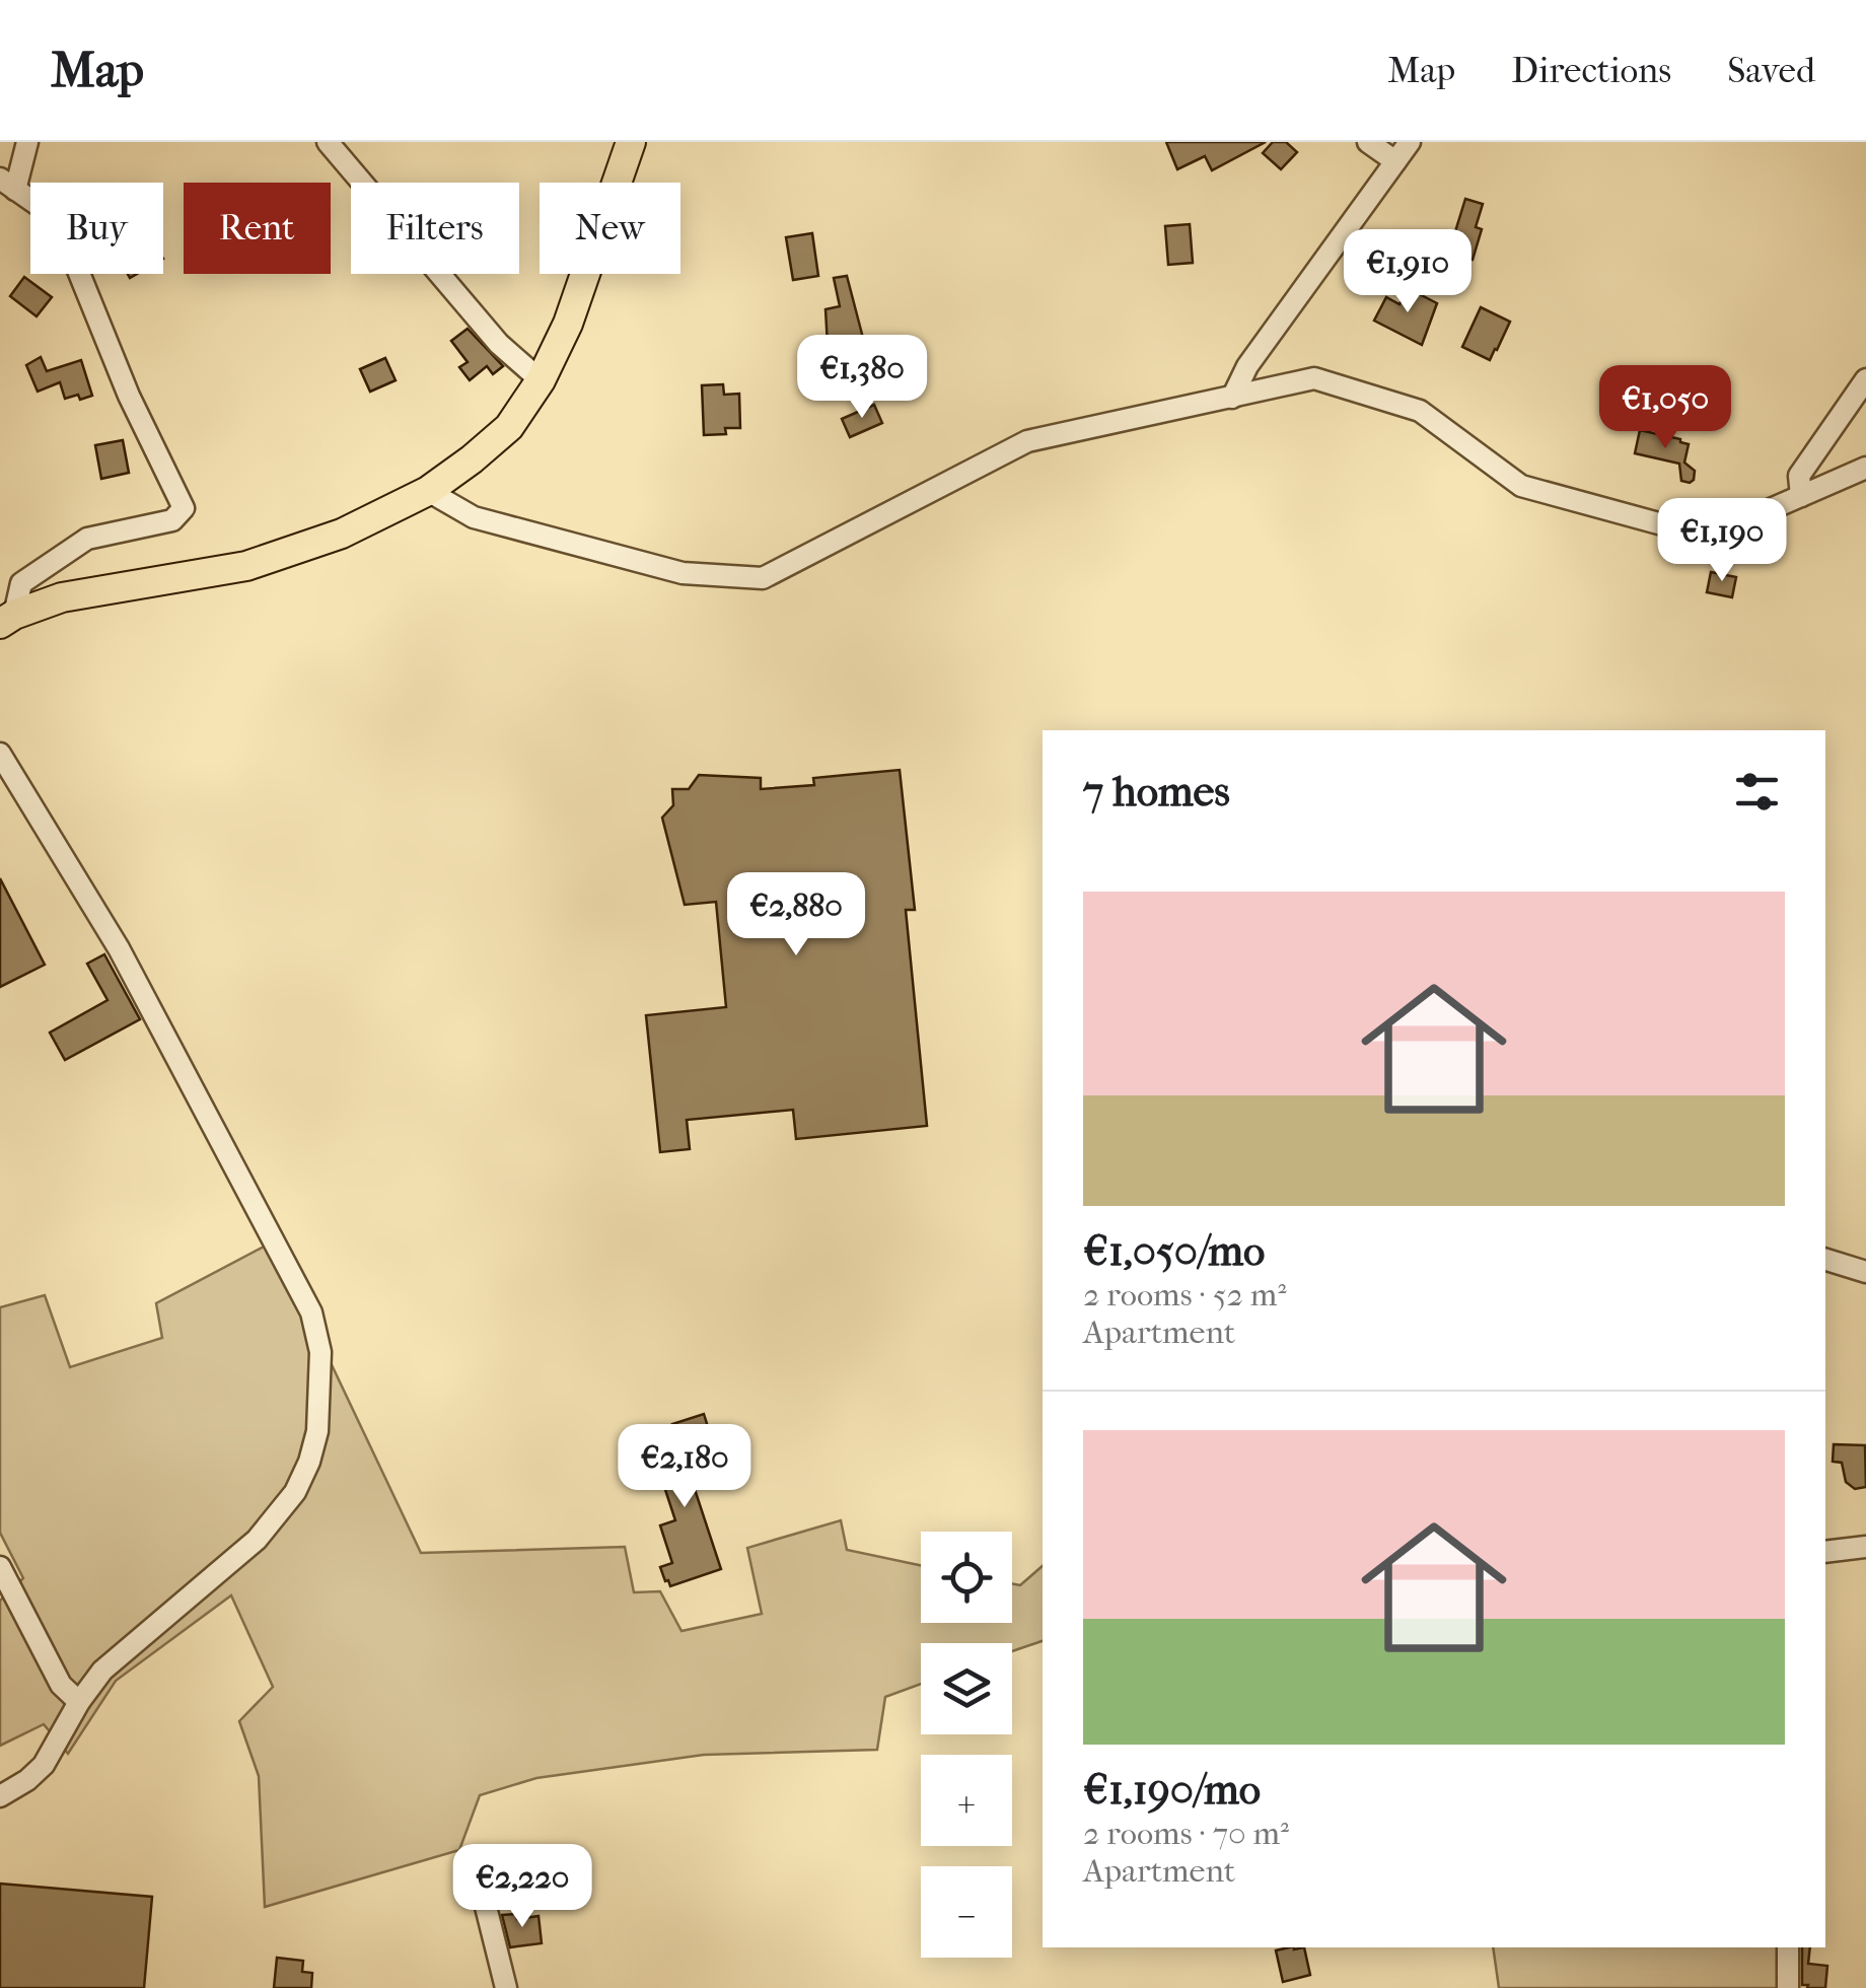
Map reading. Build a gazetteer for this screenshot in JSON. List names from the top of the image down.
{
  "page": {
    "header": "Map",
    "nav": ["Map", "Directions", "Saved"],
    "chip": [
      "Buy",
      "Rent",
      "Filters",
      "New"
    ],
    "price": [
      "€1,910",
      "€1,380",
      "€1,050",
      "€1,190",
      "€2,880",
      "€2,180",
      "€2,220"
    ],
    "heading": "7 homes",
    "list": [
      {
        "name": "€1,050/mo",
        "note": "2 rooms · 52 m² · Apartment"
      },
      {
        "name": "€1,190/mo",
        "note": "2 rooms · 70 m² · Apartment"
      }
    ],
    "map_buttons": ["+", "−"]
  }
}
